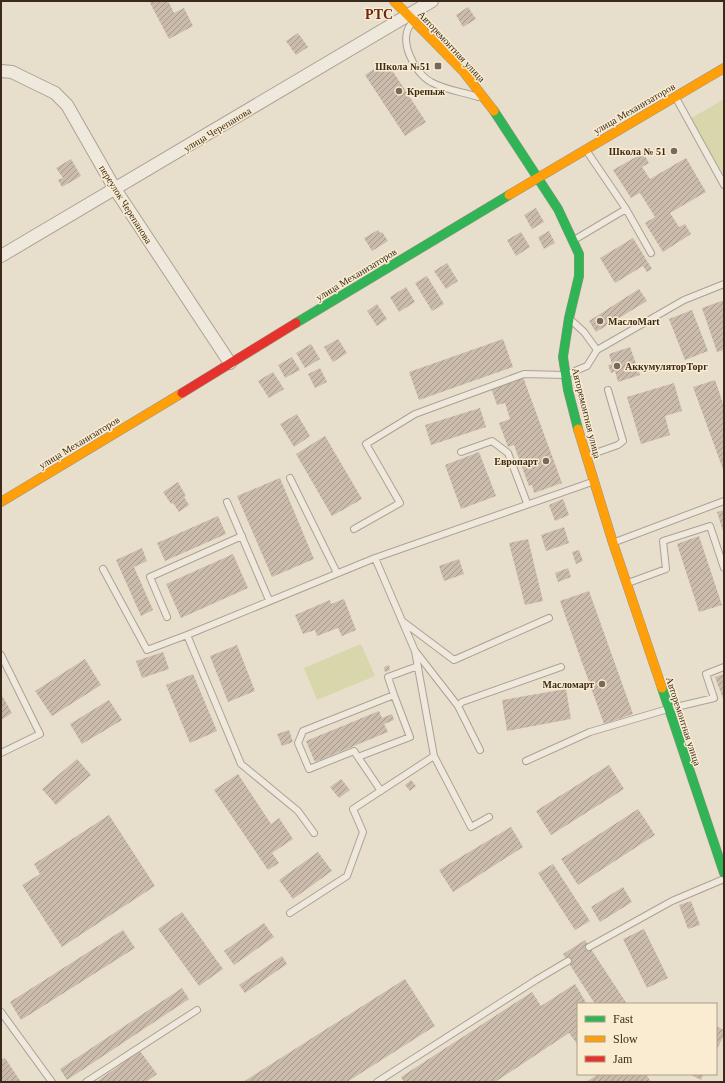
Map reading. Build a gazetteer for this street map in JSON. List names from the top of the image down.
{
  "streets": {
    "street": [
      "Авторемонтная улица",
      "улица Механизаторов",
      "улица Черепанова",
      "переулок Черепанова"
    ]
  },
  "crossings": [
    ["Авторемонтная улица", "улица Механизаторов"],
    ["Авторемонтная улица", "улица Черепанова"],
    ["улица Механизаторов", "переулок Черепанова"],
    ["улица Черепанова", "переулок Черепанова"]
  ],
  "districts": ["РТС"],
  "places": {
    "transit": ["Школа №51"],
    "other": [
      "Крепыж",
      "Школа № 51",
      "МаслоMart",
      "АккумуляторТорг",
      "Европарт",
      "Масломарт"
    ]
  },
  "legend": ["Fast", "Slow", "Jam"]
}
